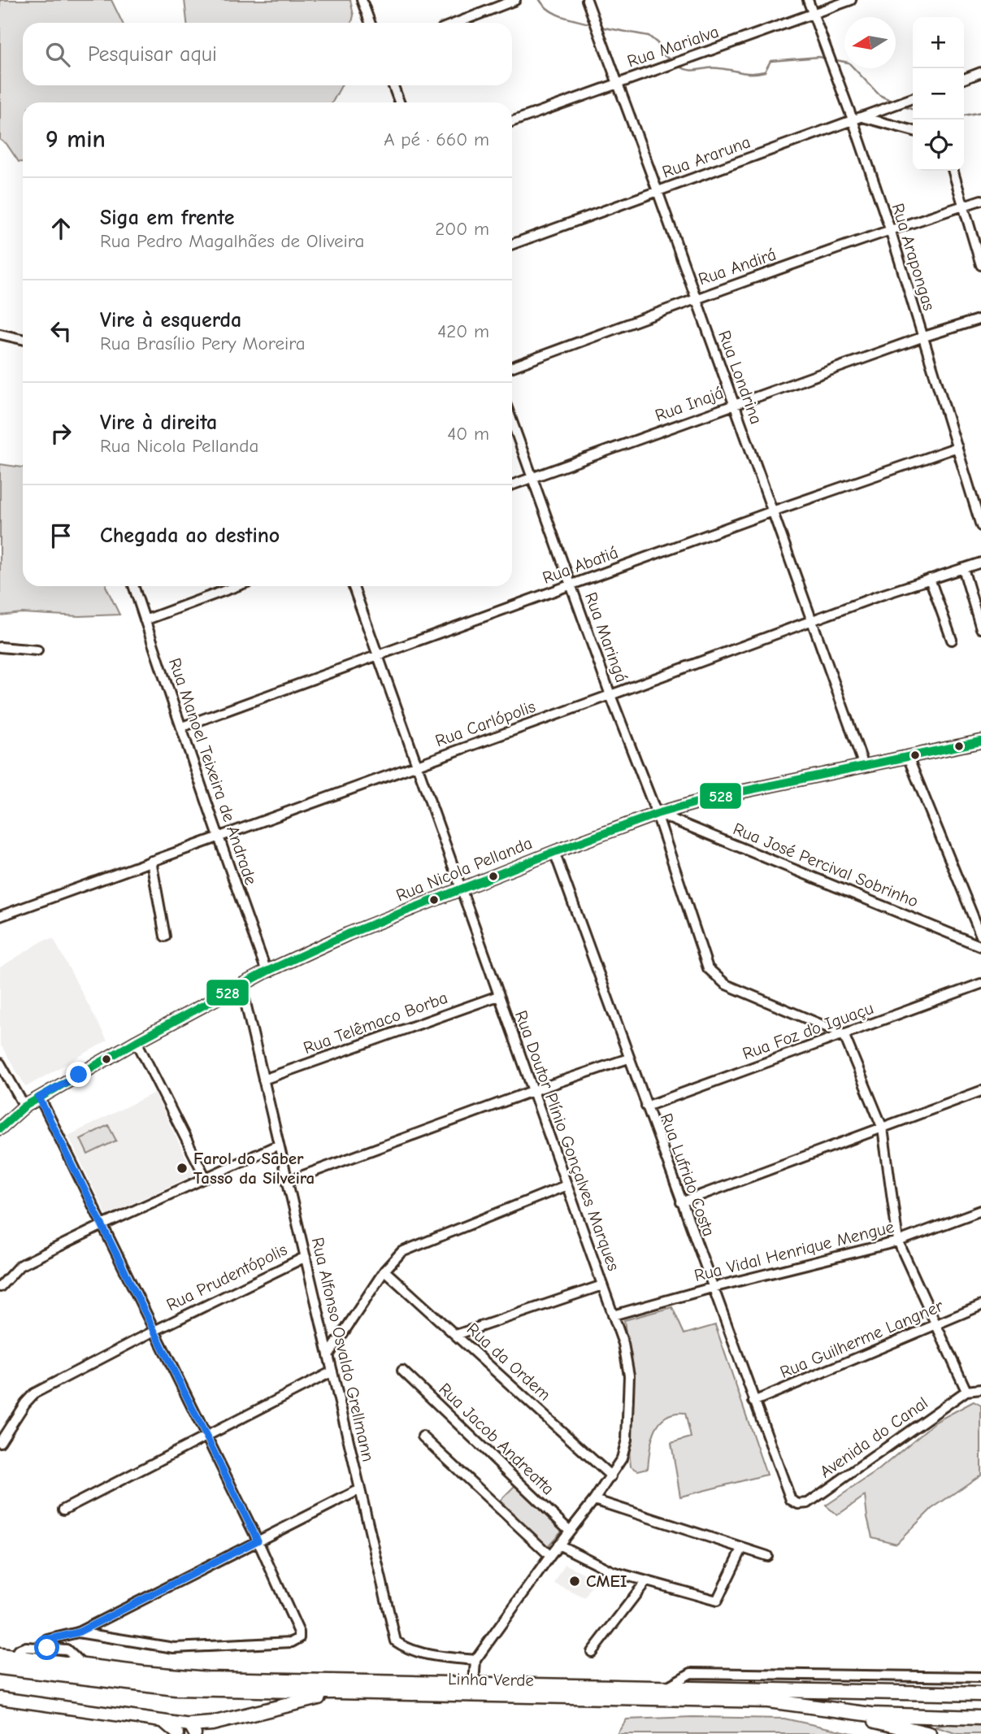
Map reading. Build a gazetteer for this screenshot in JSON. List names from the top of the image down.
{
  "streets": {
    "highway": ["Linha Verde"],
    "main road": ["Rua Nicola Pellanda"],
    "street": [
      "Rua Marialva",
      "Rua Araruna",
      "Rua Arapongas",
      "Rua Andirá",
      "Rua Londrina",
      "Rua Inajá",
      "Rua Abatiá",
      "Rua Maringá",
      "Rua Carlópolis",
      "Rua Manoel Teixeira de Andrade",
      "Rua José Percival Sobrinho",
      "Rua Telêmaco Borba",
      "Rua Foz do Iguaçu",
      "Rua Doutor Plínio Gonçalves Marques",
      "Rua Lufrido Costa",
      "Rua Vidal Henrique Mengue",
      "Rua Prudentópolis",
      "Rua Guilherme Langner",
      "Rua Alfonso Osvaldo Grellmann",
      "Rua da Ordem",
      "Avenida do Canal",
      "Rua Jacob Andreatta"
    ]
  },
  "crossings": [
    ["Rua Marialva", "Rua Arapongas"],
    ["Rua Marialva", "Rua Londrina"],
    ["Rua Araruna", "Rua Arapongas"],
    ["Rua Araruna", "Rua Londrina"],
    ["Rua Arapongas", "Rua Andirá"],
    ["Rua Arapongas", "Rua Inajá"],
    ["Rua Arapongas", "Rua Abatiá"],
    ["Rua Andirá", "Rua Londrina"],
    ["Rua Londrina", "Rua Inajá"],
    ["Rua Londrina", "Rua Abatiá"],
    ["Rua Londrina", "Rua Carlópolis"],
    ["Rua Londrina", "Rua Nicola Pellanda"],
    ["Rua Inajá", "Rua Maringá"],
    ["Rua Abatiá", "Rua Maringá"],
    ["Rua Abatiá", "Rua Manoel Teixeira de Andrade"],
    ["Rua Abatiá", "Rua Doutor Plínio Gonçalves Marques"],
    ["Rua Maringá", "Rua Carlópolis"],
    ["Rua Maringá", "Rua José Percival Sobrinho"],
    ["Rua Maringá", "Rua Nicola Pellanda"],
    ["Rua Maringá", "Rua Foz do Iguaçu"],
    ["Rua Carlópolis", "Rua Manoel Teixeira de Andrade"],
    ["Rua Carlópolis", "Rua Doutor Plínio Gonçalves Marques"],
    ["Rua Manoel Teixeira de Andrade", "Rua Nicola Pellanda"],
    ["Rua José Percival Sobrinho", "Rua Nicola Pellanda"],
    ["Rua Nicola Pellanda", "Rua Doutor Plínio Gonçalves Marques"],
    ["Rua Nicola Pellanda", "Rua Lufrido Costa"],
    ["Rua Nicola Pellanda", "Rua Alfonso Osvaldo Grellmann"],
    ["Rua Telêmaco Borba", "Rua Doutor Plínio Gonçalves Marques"],
    ["Rua Telêmaco Borba", "Rua Alfonso Osvaldo Grellmann"],
    ["Rua Foz do Iguaçu", "Rua Lufrido Costa"],
    ["Rua Doutor Plínio Gonçalves Marques", "Rua Vidal Henrique Mengue"],
    ["Rua Doutor Plínio Gonçalves Marques", "Rua Alfonso Osvaldo Grellmann"],
    ["Rua Doutor Plínio Gonçalves Marques", "Rua da Ordem"],
    ["Rua Doutor Plínio Gonçalves Marques", "Rua Jacob Andreatta"],
    ["Rua Lufrido Costa", "Rua Vidal Henrique Mengue"],
    ["Rua Lufrido Costa", "Rua Guilherme Langner"],
    ["Rua Lufrido Costa", "Avenida do Canal"],
    ["Rua Prudentópolis", "Rua Alfonso Osvaldo Grellmann"]
  ],
  "places": ["Farol do Saber Tasso da Silveira", "CMEI"],
  "lines": ["transit line 528"],
  "north": "left",
  "page": {
    "map_buttons": ["+", "−"],
    "search": "Pesquisar aqui",
    "heading": ["9 min", "A pé · 660 m"],
    "list": [
      ["Siga em frente", "Rua Pedro Magalhães de Oliveira", "200 m"],
      ["Vire à esquerda", "Rua Brasílio Pery Moreira", "420 m"],
      ["Vire à direita", "Rua Nicola Pellanda", "40 m"],
      "Chegada ao destino"
    ]
  }
}
